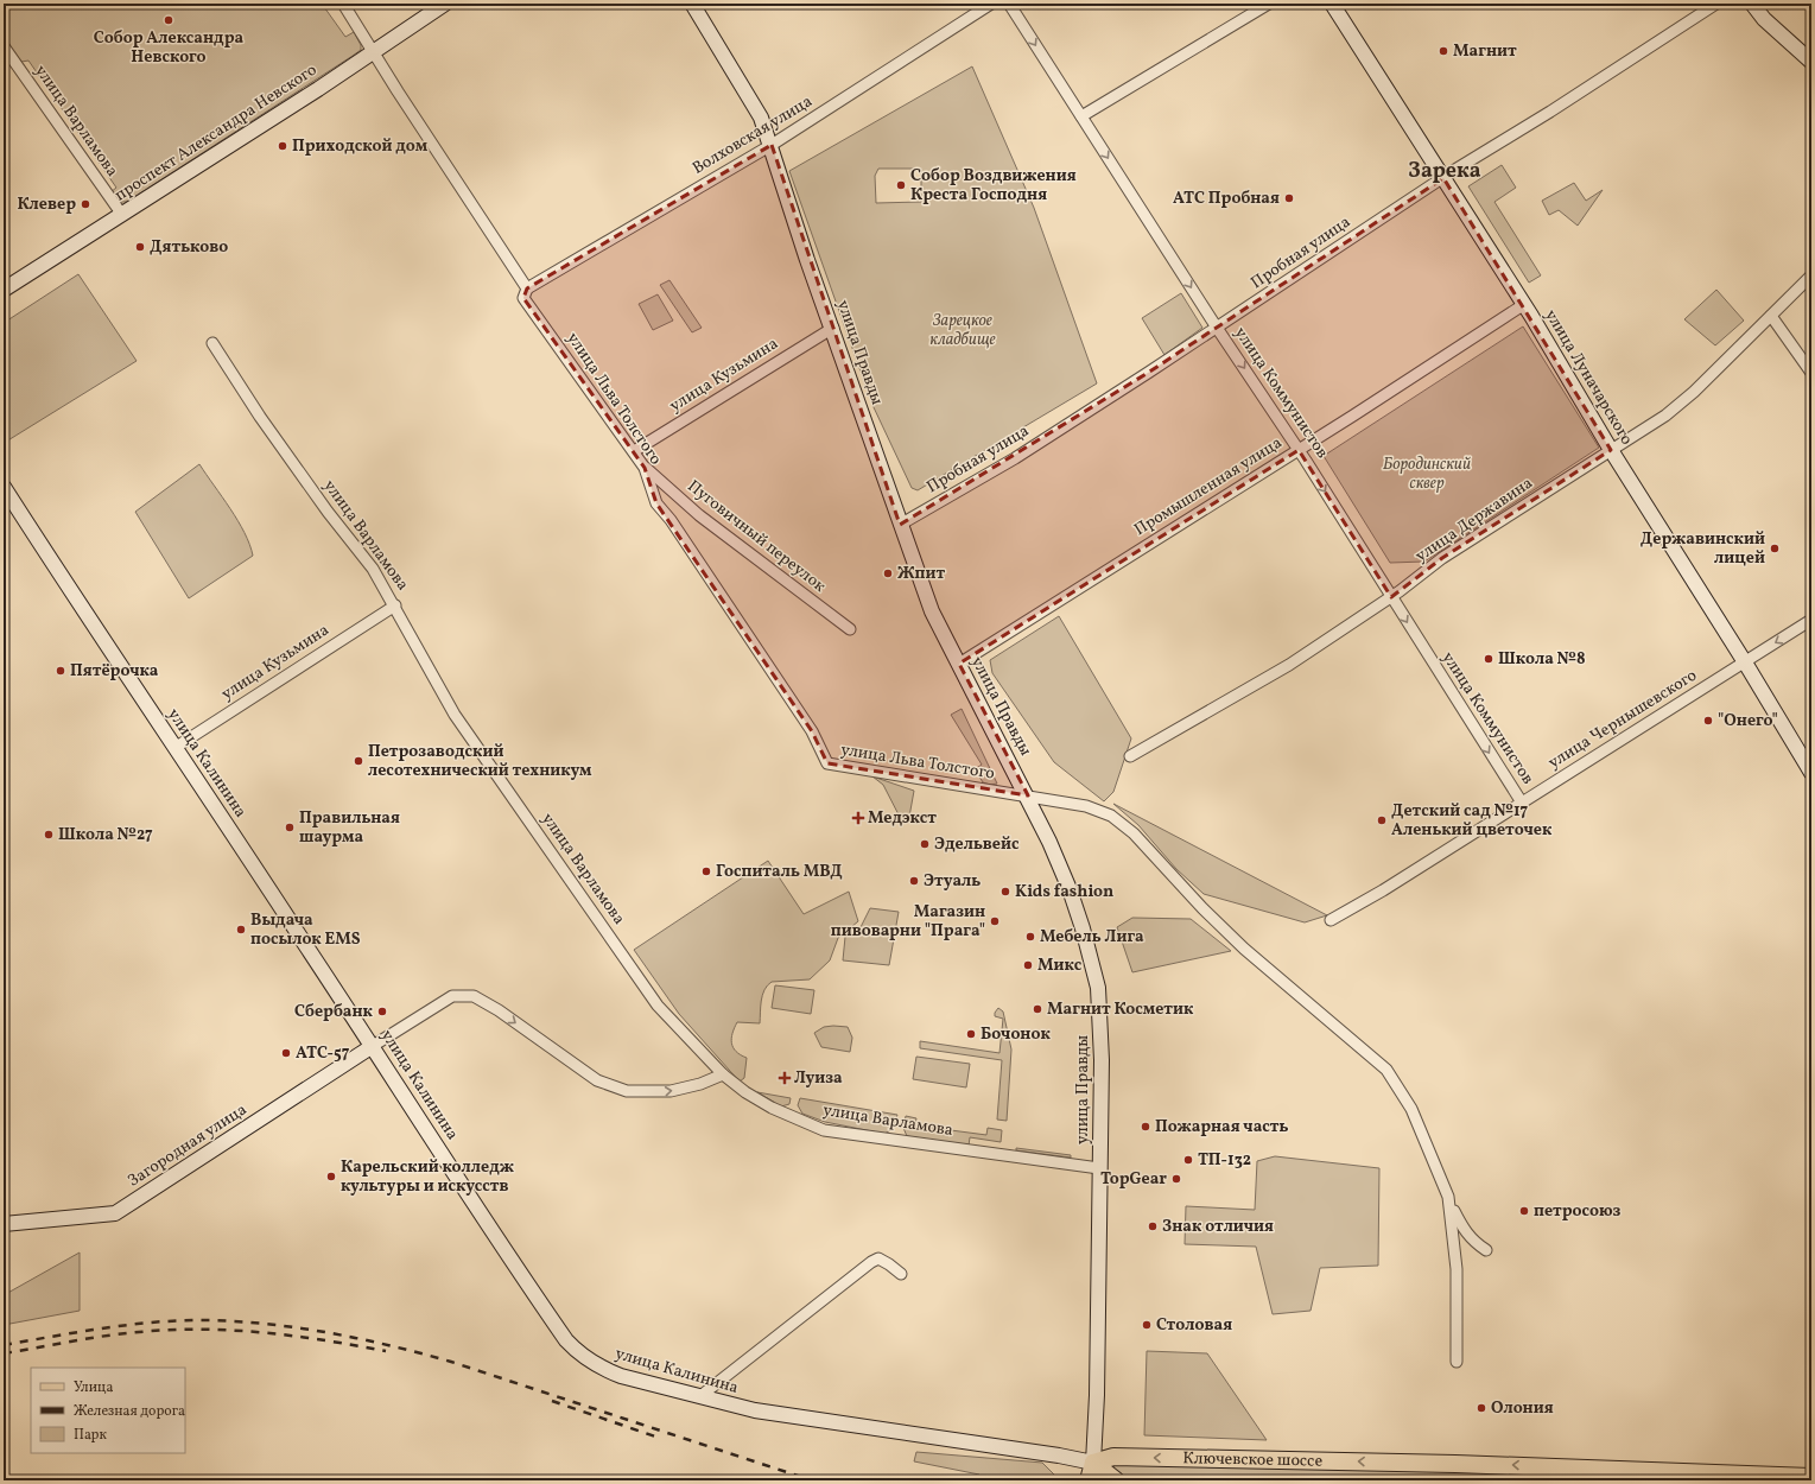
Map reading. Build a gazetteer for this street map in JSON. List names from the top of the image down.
{
  "streets": {
    "main road": [
      "проспект Александра Невского",
      "улица Правды",
      "улица Луначарского",
      "улица Калинина",
      "Загородная улица",
      "Ключевское шоссе"
    ],
    "street": [
      "улица Варламова",
      "Волховская улица",
      "Пробная улица",
      "улица Кузьмина",
      "улица Коммунистов",
      "улица Льва Толстого",
      "Промышленная улица",
      "улица Державина",
      "Пуговичный переулок",
      "улица Чернышевского"
    ]
  },
  "crossings": [
    ["улица Варламова", "проспект Александра Невского"],
    ["улица Варламова", "улица Правды"],
    ["улица Варламова", "улица Кузьмина"],
    ["проспект Александра Невского", "улица Льва Толстого"],
    ["Волховская улица", "улица Правды"],
    ["Волховская улица", "улица Льва Толстого"],
    ["Пробная улица", "улица Правды"],
    ["Пробная улица", "улица Луначарского"],
    ["Пробная улица", "улица Коммунистов"],
    ["улица Правды", "улица Кузьмина"],
    ["улица Правды", "улица Льва Толстого"],
    ["улица Правды", "Промышленная улица"],
    ["улица Правды", "улица Калинина"],
    ["улица Правды", "Ключевское шоссе"],
    ["улица Кузьмина", "улица Льва Толстого"],
    ["улица Кузьмина", "улица Калинина"],
    ["улица Луначарского", "Промышленная улица"],
    ["улица Луначарского", "улица Державина"],
    ["улица Луначарского", "улица Чернышевского"],
    ["улица Коммунистов", "Промышленная улица"],
    ["улица Коммунистов", "улица Державина"],
    ["улица Коммунистов", "улица Чернышевского"],
    ["улица Льва Толстого", "Пуговичный переулок"],
    ["улица Калинина", "Загородная улица"],
    ["улица Калинина", "Ключевское шоссе"]
  ],
  "one_way": ["улица Коммунистов", "Ключевское шоссе"],
  "districts": ["Зарека"],
  "parks": ["Зарецкое кладбище", "Бородинский сквер"],
  "places": {
    "other": [
      "Собор Александра Невского",
      "Магнит",
      "Приходской дом",
      "Собор Воздвижения Креста Господня",
      "АТС Пробная",
      "Клевер",
      "Дятьково",
      "Державинский лицей",
      "Жпит",
      "Школа №8",
      "Пятёрочка",
      "\"Онего\"",
      "Петрозаводский лесотехнический техникум",
      "Детский сад №17 Аленький цветочек",
      "Правильная шаурма",
      "Школа №27",
      "Эдельвейс",
      "Госпиталь МВД",
      "Этуаль",
      "Kids fashion",
      "Магазин пивоварни \"Прага\"",
      "Выдача посылок EMS",
      "Мебель Лига",
      "Микс",
      "Магнит Косметик",
      "Сбербанк",
      "Бочонок",
      "АТС-57",
      "Пожарная часть",
      "ТП-132",
      "Карельский колледж культуры и искусств",
      "TopGear",
      "петросоюз",
      "Знак отличия",
      "Столовая",
      "Олония"
    ],
    "health": ["Медэкст", "Луиза"]
  },
  "legend": ["Улица", "Железная дорога", "Парк"]
}
